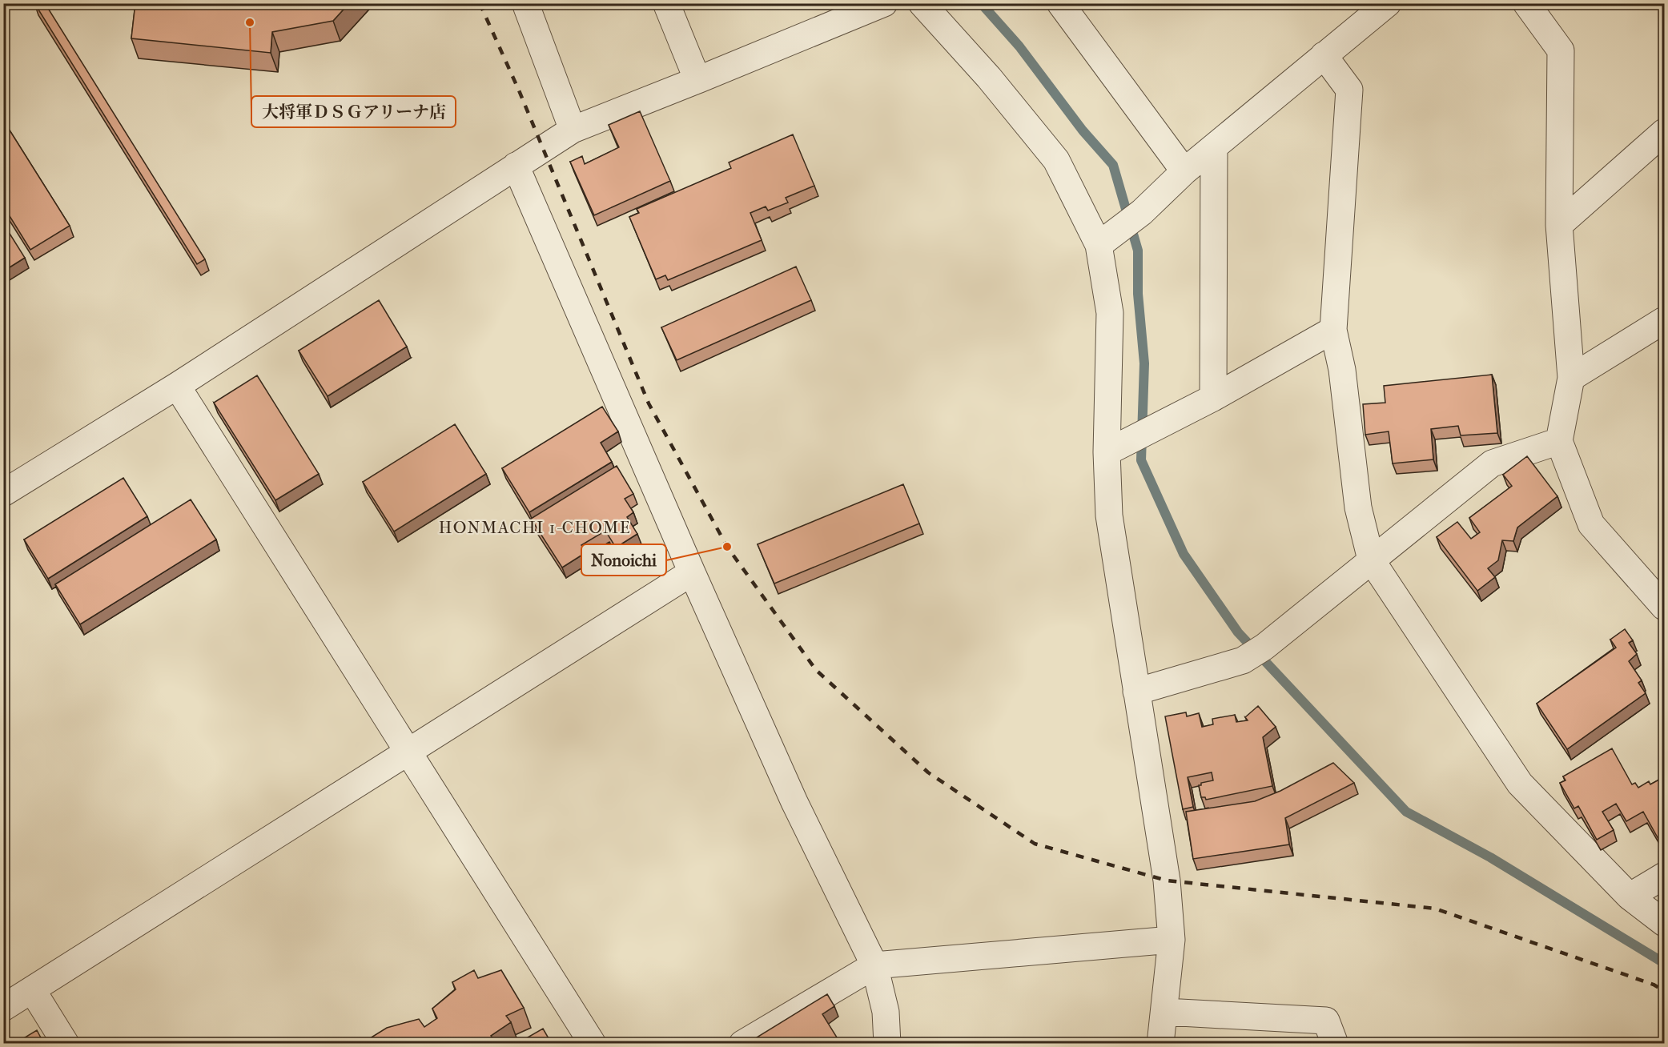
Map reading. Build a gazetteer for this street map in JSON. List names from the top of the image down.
{
  "districts": ["HONMACHI 1-CHOME"],
  "places": ["大将軍ＤＳＧアリーナ店", "Nonoichi"]
}
